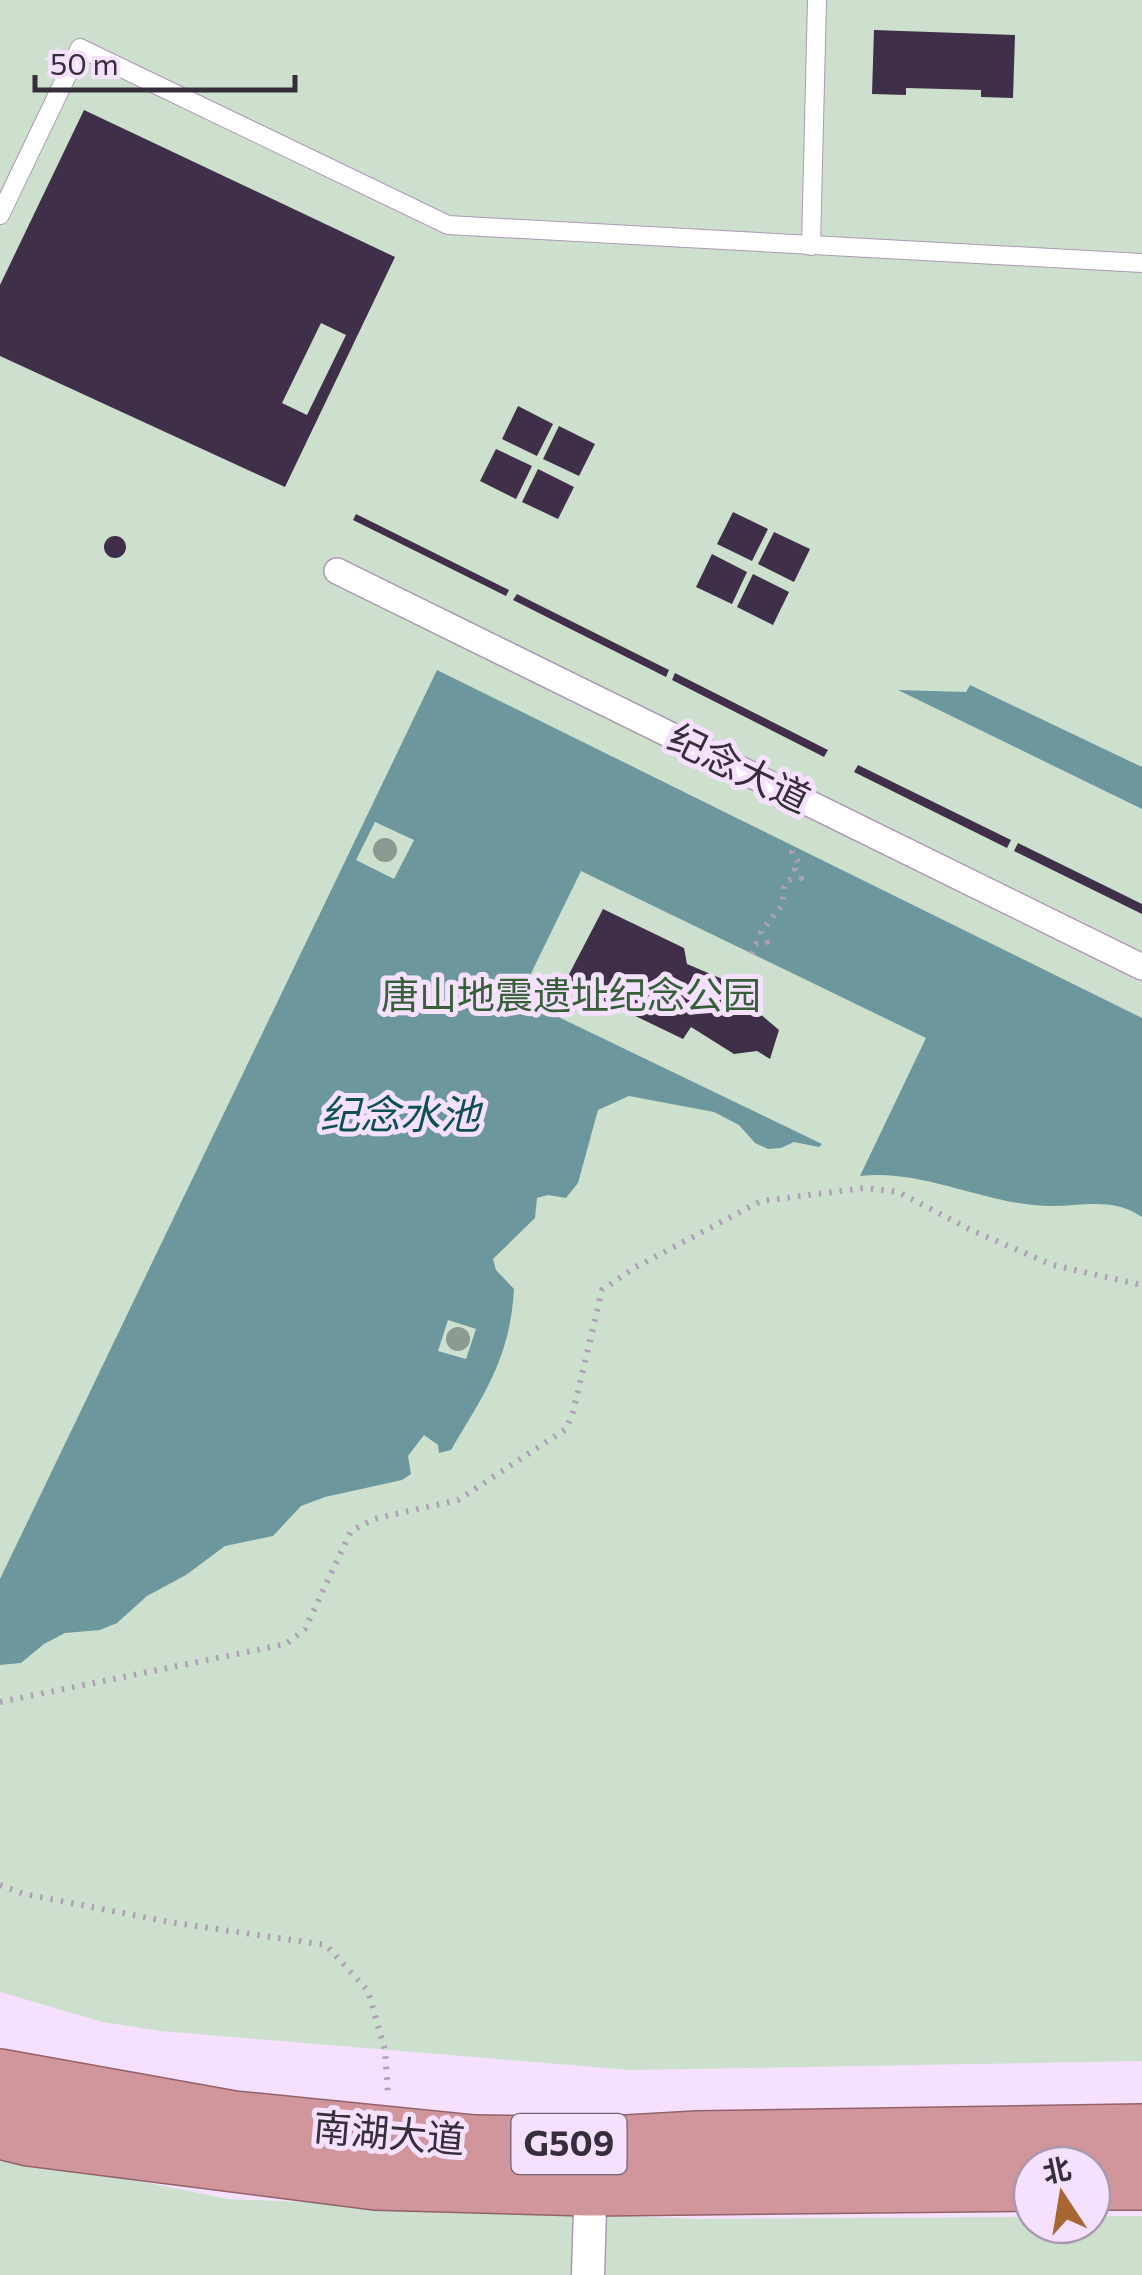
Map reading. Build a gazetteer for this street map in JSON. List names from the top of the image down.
{
  "streets": {
    "highway": ["南湖大道", "G509"],
    "street": ["纪念大道"]
  },
  "water": ["纪念水池"],
  "parks": ["唐山地震遗址纪念公园"],
  "scale_bar": "50 m",
  "north": "top"
}
